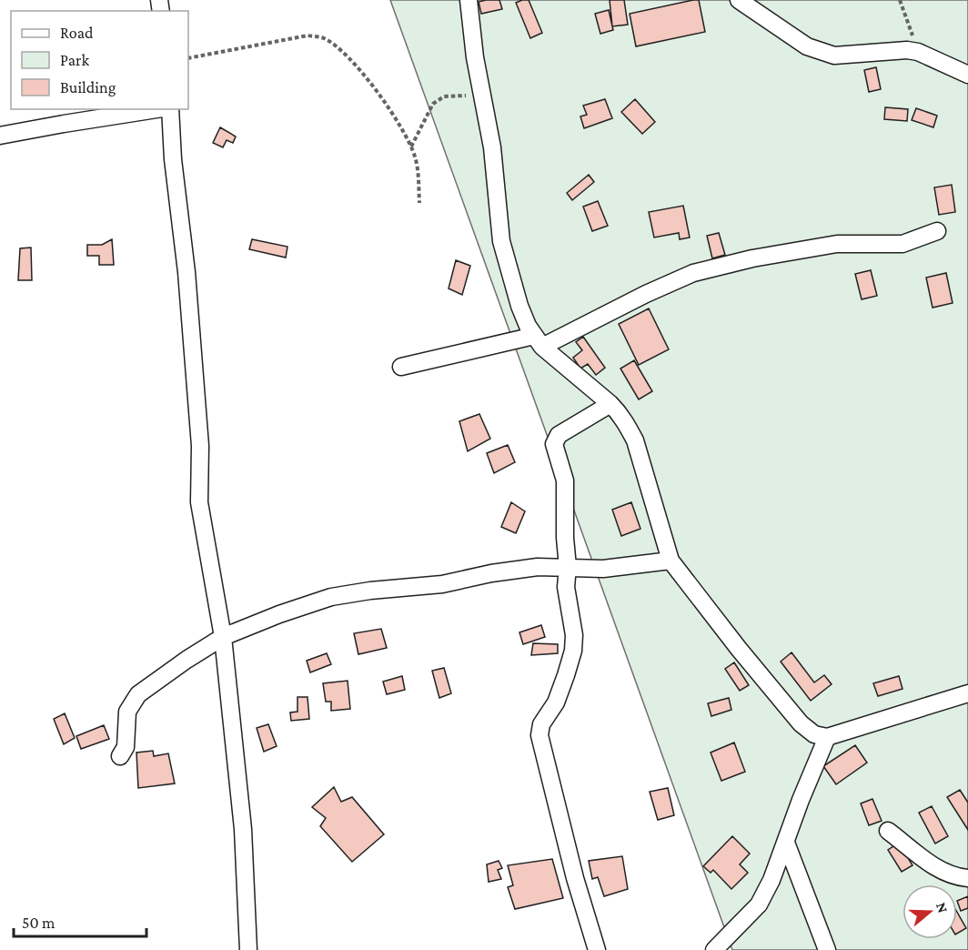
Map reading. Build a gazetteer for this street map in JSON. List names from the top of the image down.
{
  "legend": ["Road", "Park", "Building"],
  "scale_bar": "50 m",
  "north": "right"
}
